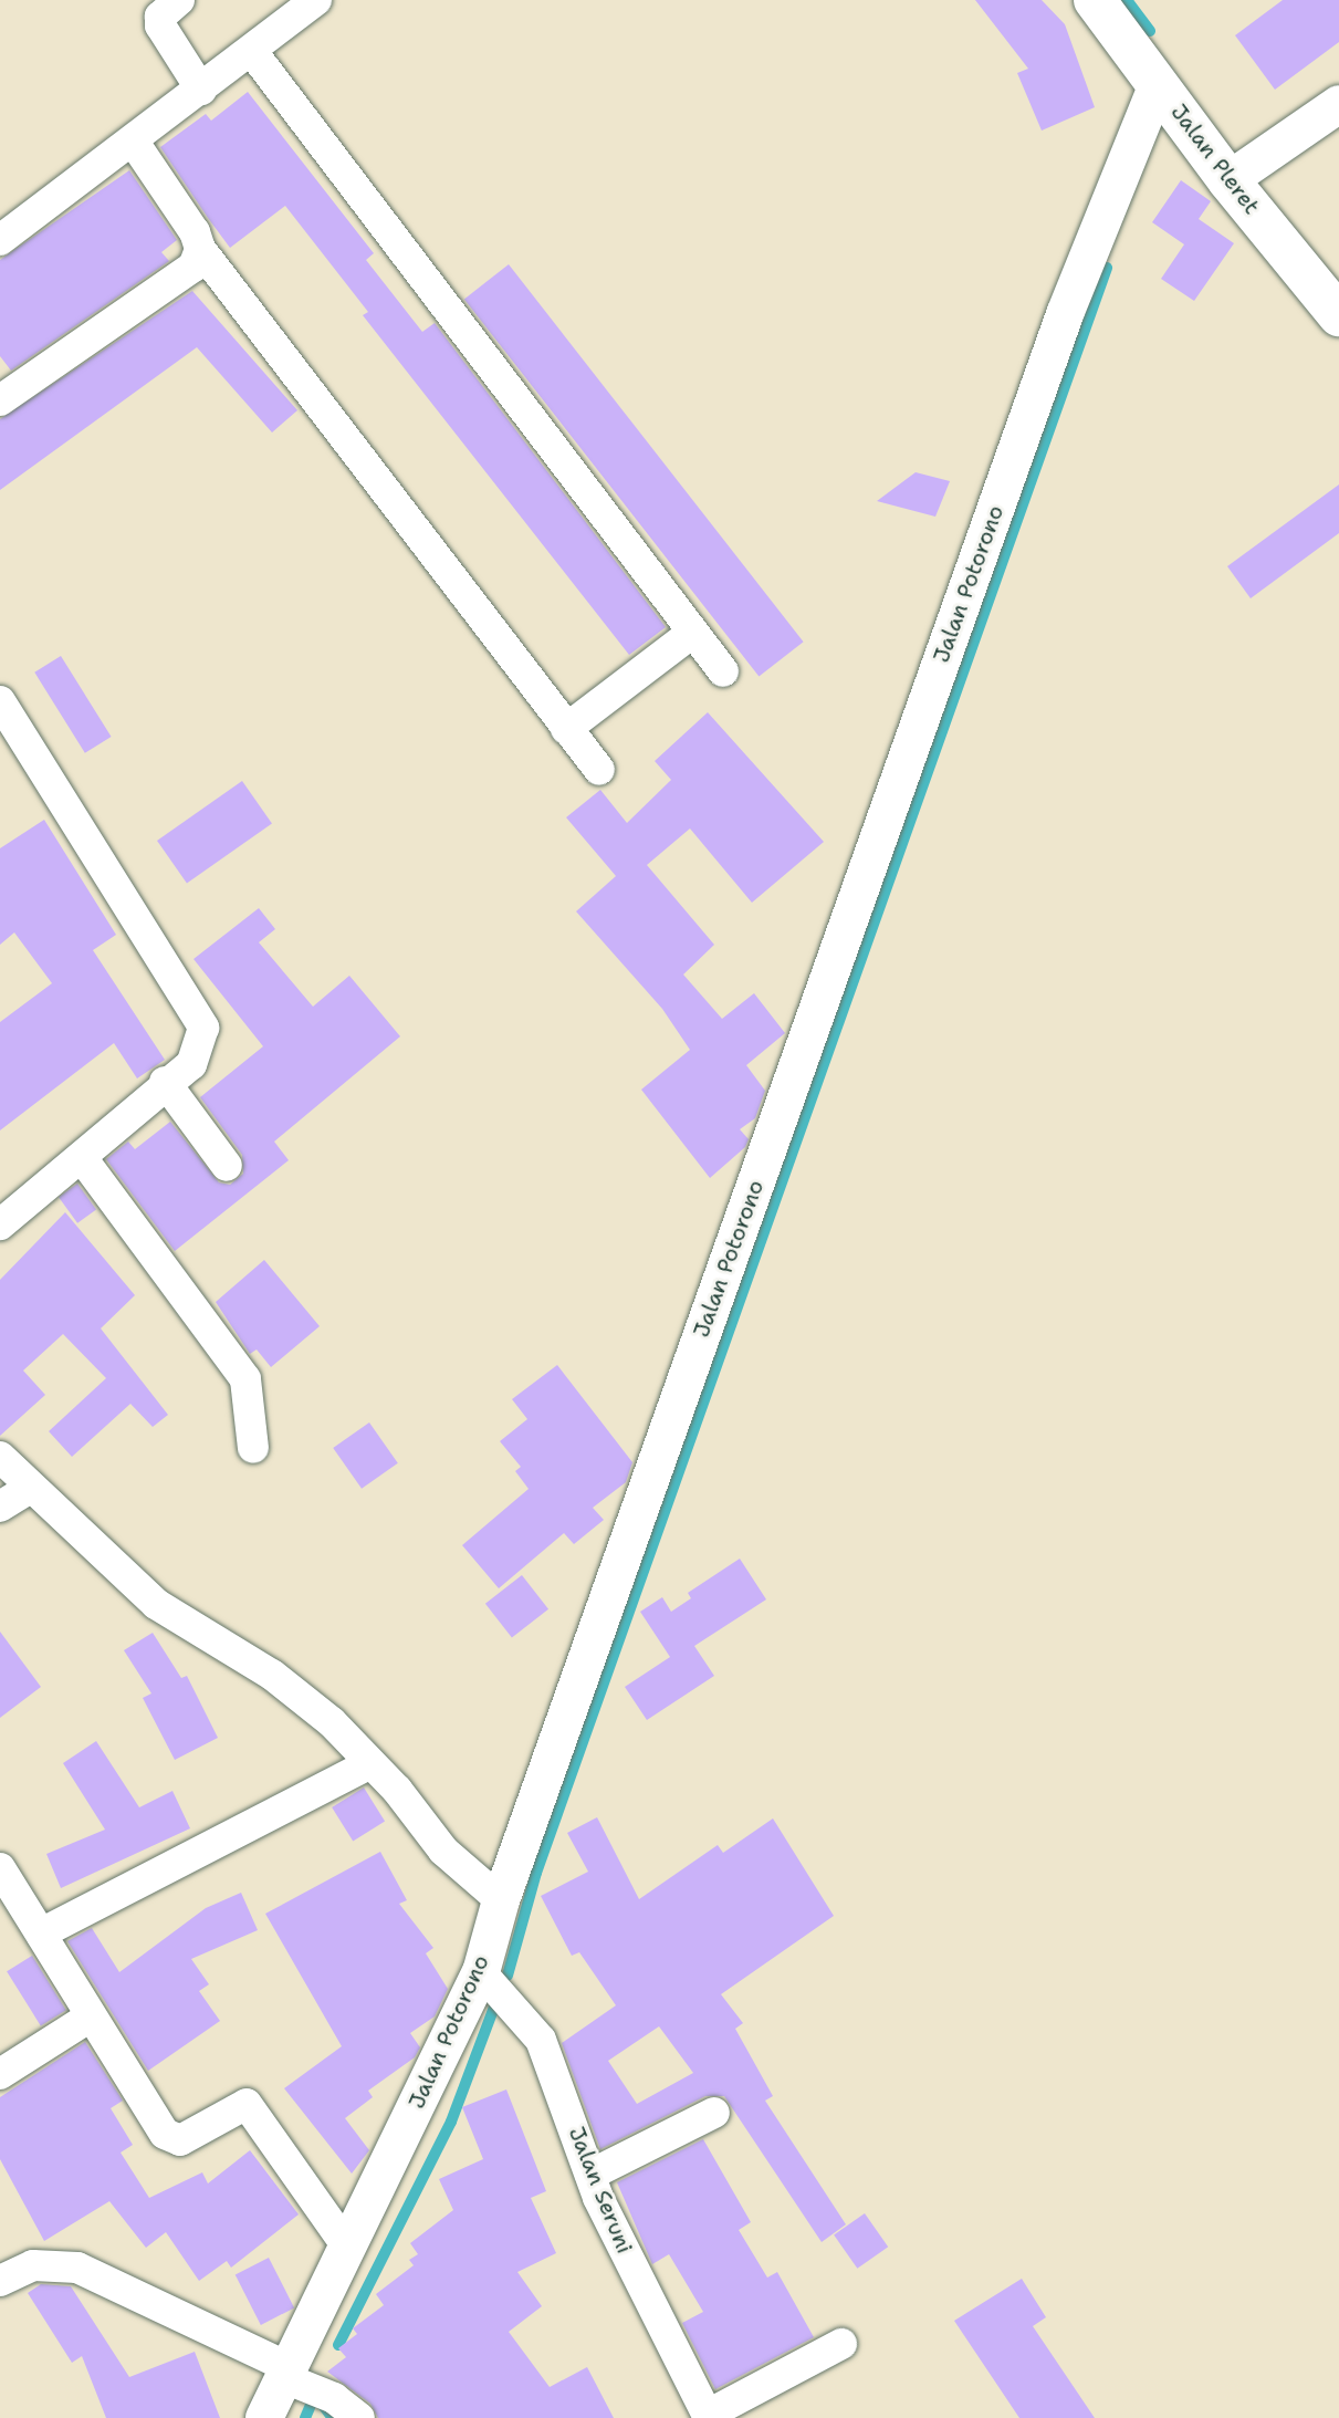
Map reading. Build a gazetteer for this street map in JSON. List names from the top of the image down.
{
  "streets": {
    "main road": ["Jalan Pleret"],
    "street": ["Jalan Potorono", "Jalan Seruni"]
  },
  "crossings": [
    ["Jalan Pleret", "Jalan Potorono"],
    ["Jalan Potorono", "Jalan Seruni"]
  ]
}
